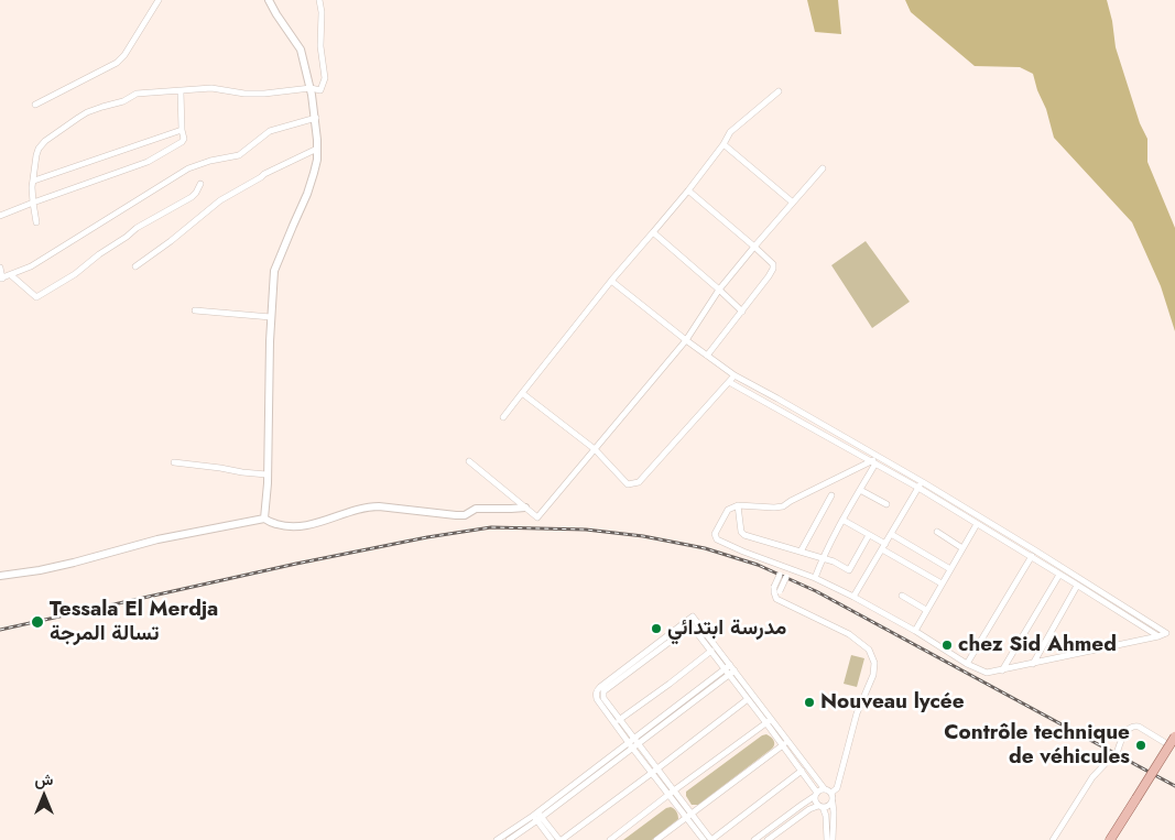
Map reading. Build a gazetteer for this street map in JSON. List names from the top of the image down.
{
  "places": [
    "Tessala El Merdja تسالة المرجة",
    "مدرسة ابتدائي",
    "chez Sid Ahmed",
    "Nouveau lycée",
    "Contrôle technique de véhicules"
  ],
  "north": "top"
}
